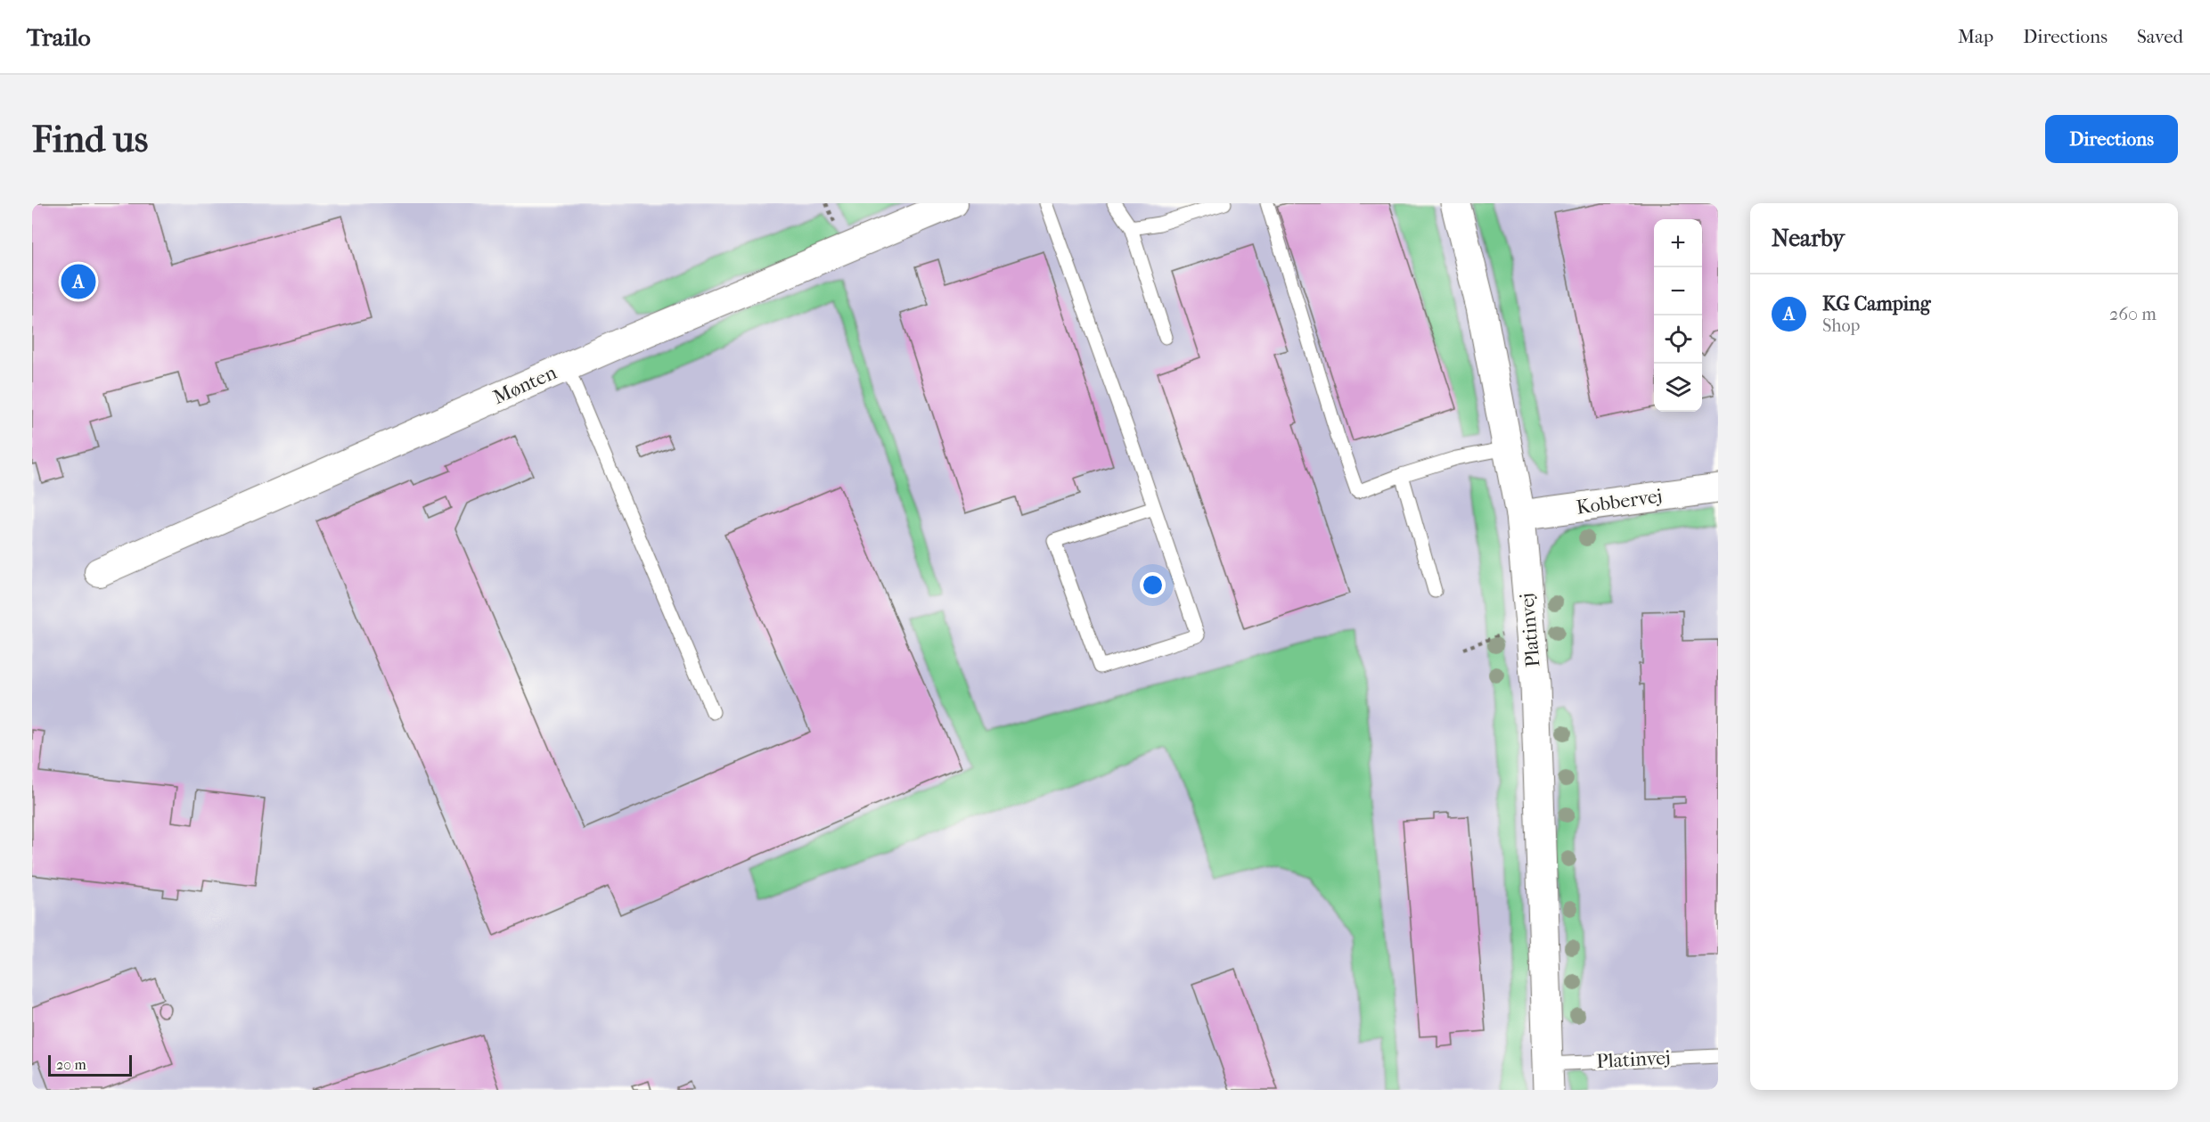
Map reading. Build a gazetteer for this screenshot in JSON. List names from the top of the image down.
{
  "streets": {
    "street": ["Mønten", "Kobbervej", "Platinvej"]
  },
  "crossings": [
    ["Kobbervej", "Platinvej"]
  ],
  "scale_bar": "20 m",
  "page": {
    "header": "Trailo",
    "nav": ["Map", "Directions", "Saved"],
    "buttons": "Directions",
    "title": "Find us",
    "heading": "Nearby",
    "map_buttons": ["+", "−"],
    "pins": "A",
    "list": [
      {
        "mark": "A",
        "name": "KG Camping",
        "note": "Shop",
        "value": "260 m"
      }
    ],
    "scale": "20 m"
  }
}
